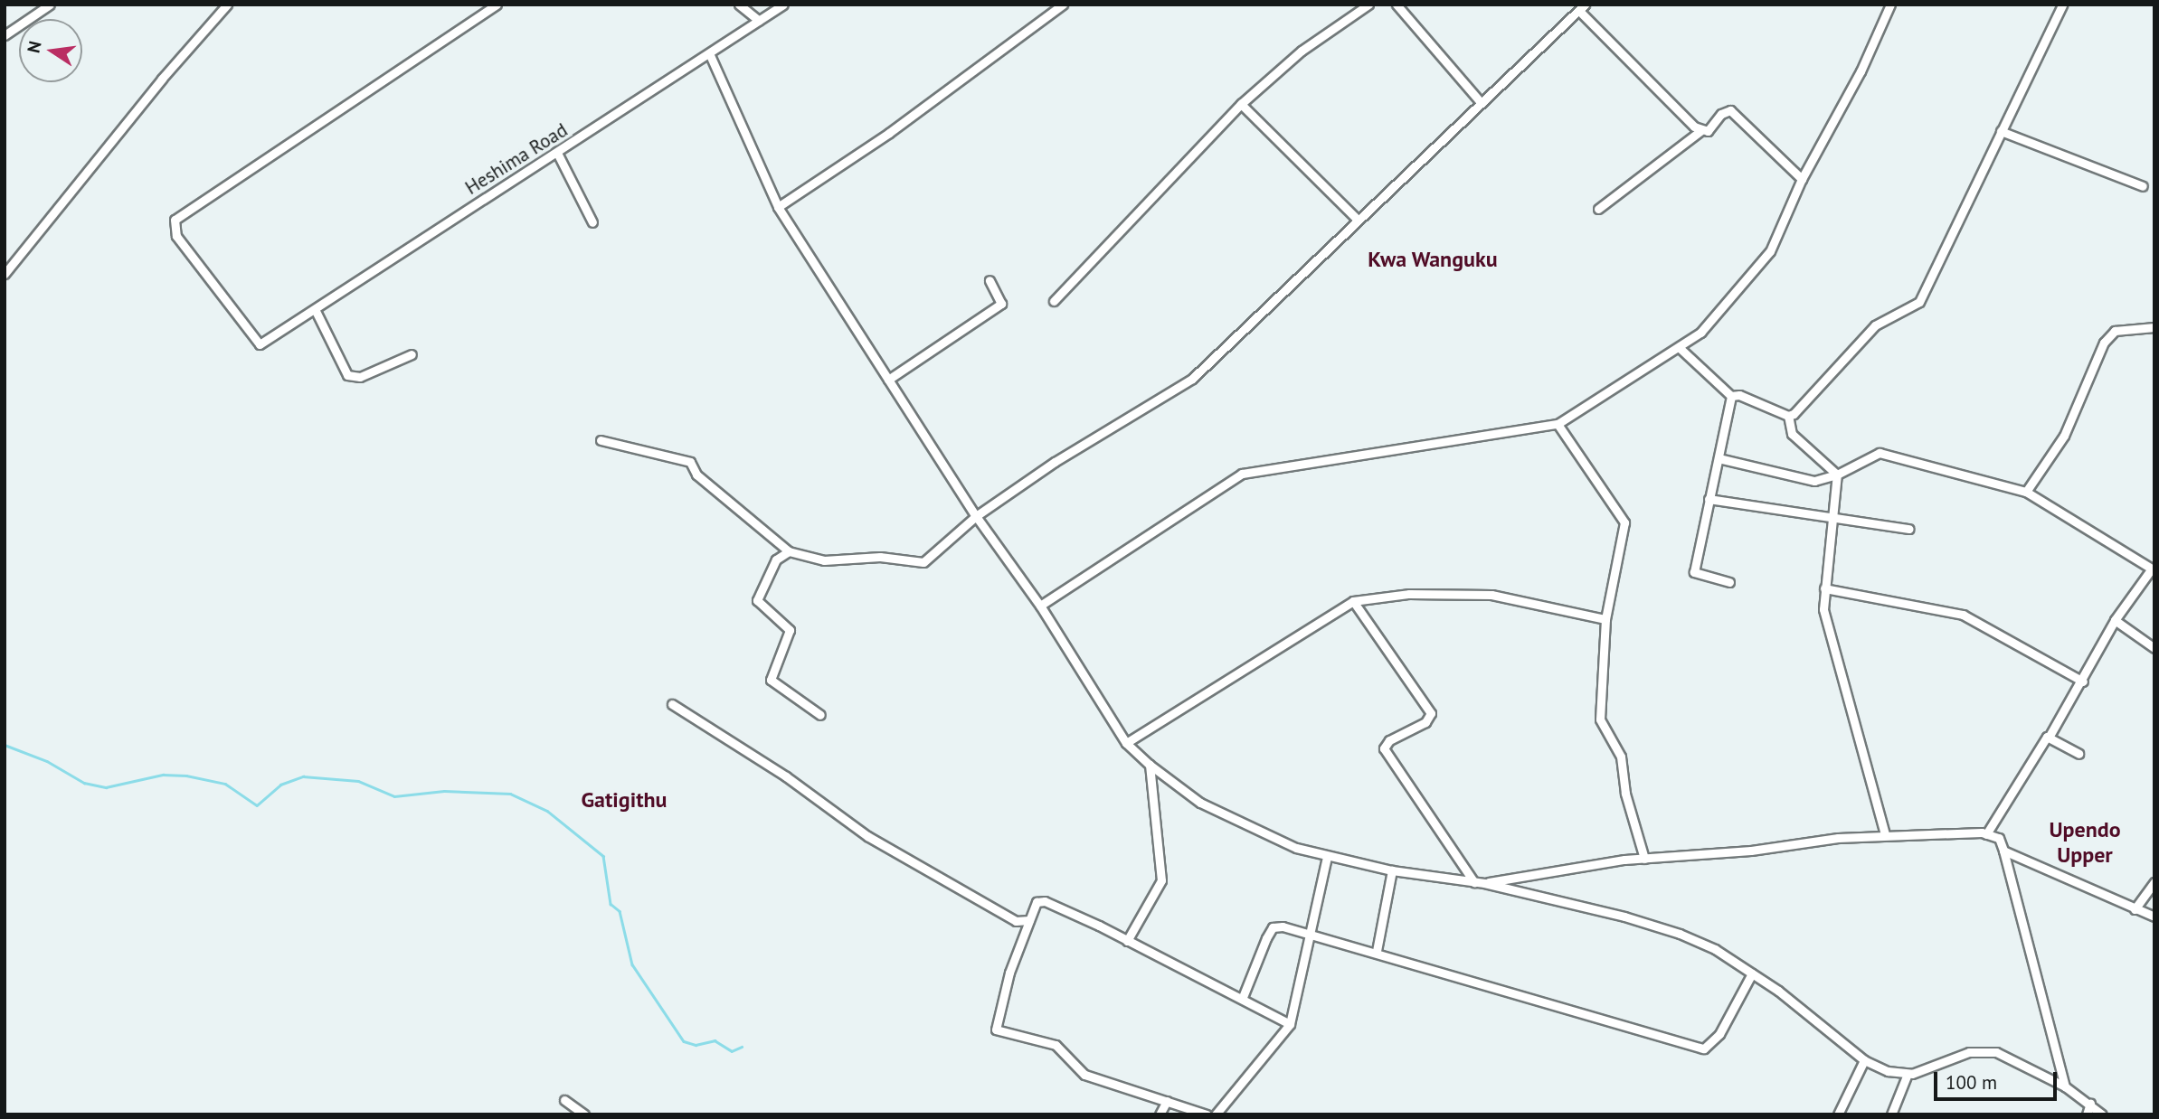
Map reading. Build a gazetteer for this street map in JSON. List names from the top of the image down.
{
  "streets": {
    "street": ["Heshima Road"]
  },
  "districts": ["Kwa Wanguku", "Gatigithu", "Upendo Upper"],
  "scale_bar": "100 m",
  "north": "left"
}
